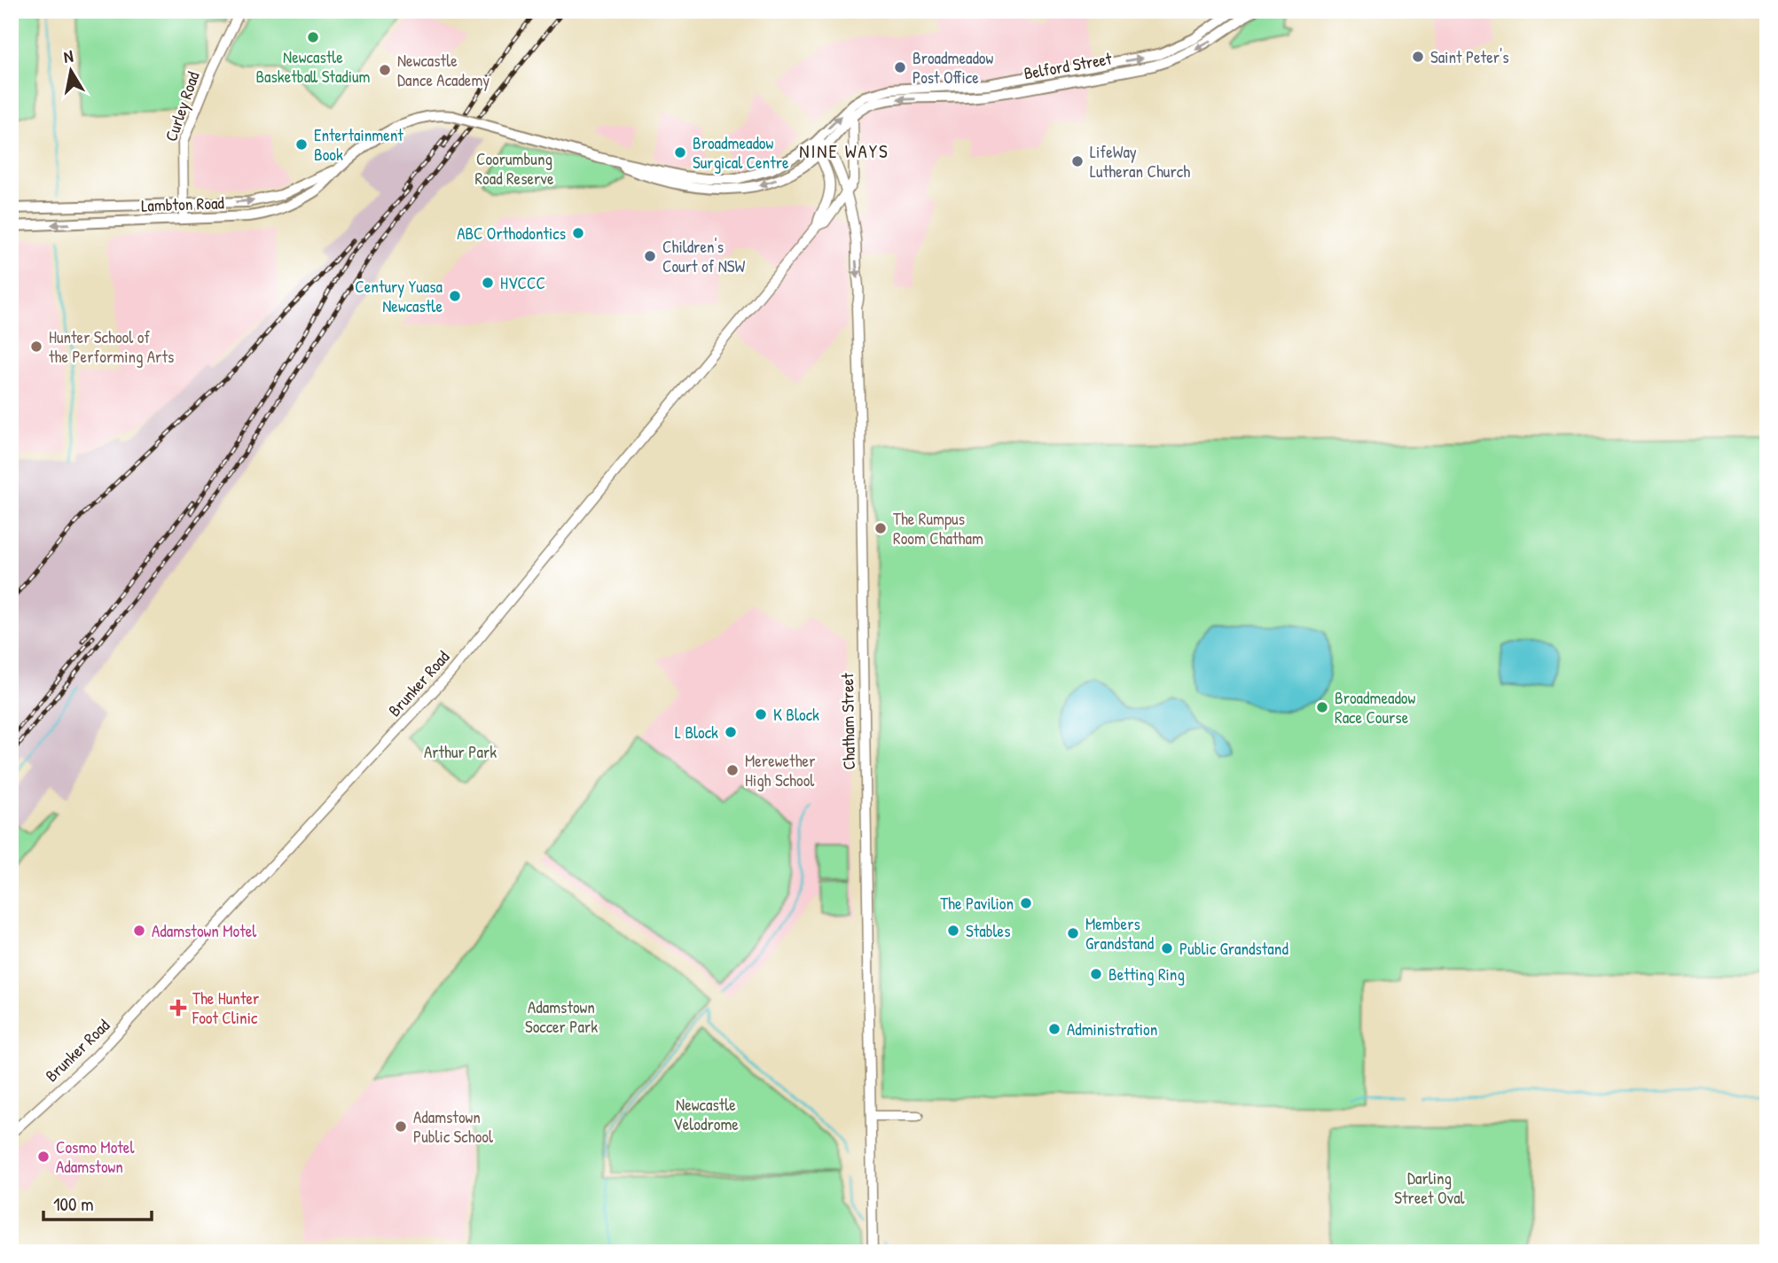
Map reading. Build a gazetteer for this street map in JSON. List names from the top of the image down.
{
  "streets": {
    "main road": [
      "Belford Street",
      "Curley Road",
      "Lambton Road",
      "Brunker Road",
      "Chatham Street"
    ]
  },
  "crossings": [
    ["Belford Street", "Lambton Road"],
    ["Belford Street", "Brunker Road"],
    ["Belford Street", "Chatham Street"],
    ["Curley Road", "Lambton Road"],
    ["Lambton Road", "Brunker Road"],
    ["Lambton Road", "Chatham Street"],
    ["Brunker Road", "Chatham Street"]
  ],
  "one_way": ["Chatham Street"],
  "districts": ["NINE WAYS"],
  "parks": [
    "Coorumbung Road Reserve",
    "Arthur Park",
    "Adamstown Soccer Park",
    "Newcastle Velodrome",
    "Darling Street Oval"
  ],
  "places": {
    "other": [
      "Newcastle Basketball Stadium",
      "Saint Peter's",
      "Broadmeadow Post Office",
      "Newcastle Dance Academy",
      "Entertainment Book",
      "Broadmeadow Surgical Centre",
      "LifeWay Lutheran Church",
      "ABC Orthodontics",
      "Children's Court of NSW",
      "HVCCC",
      "Century Yuasa Newcastle",
      "Hunter School of the Performing Arts",
      "The Rumpus Room Chatham",
      "Broadmeadow Race Course",
      "K Block",
      "L Block",
      "Merewether High School",
      "The Pavilion",
      "Adamstown Motel",
      "Stables",
      "Members Grandstand",
      "Public Grandstand",
      "Betting Ring",
      "Administration",
      "Adamstown Public School",
      "Cosmo Motel Adamstown"
    ],
    "health": ["The Hunter Foot Clinic"]
  },
  "scale_bar": "100 m",
  "north": "top"
}
